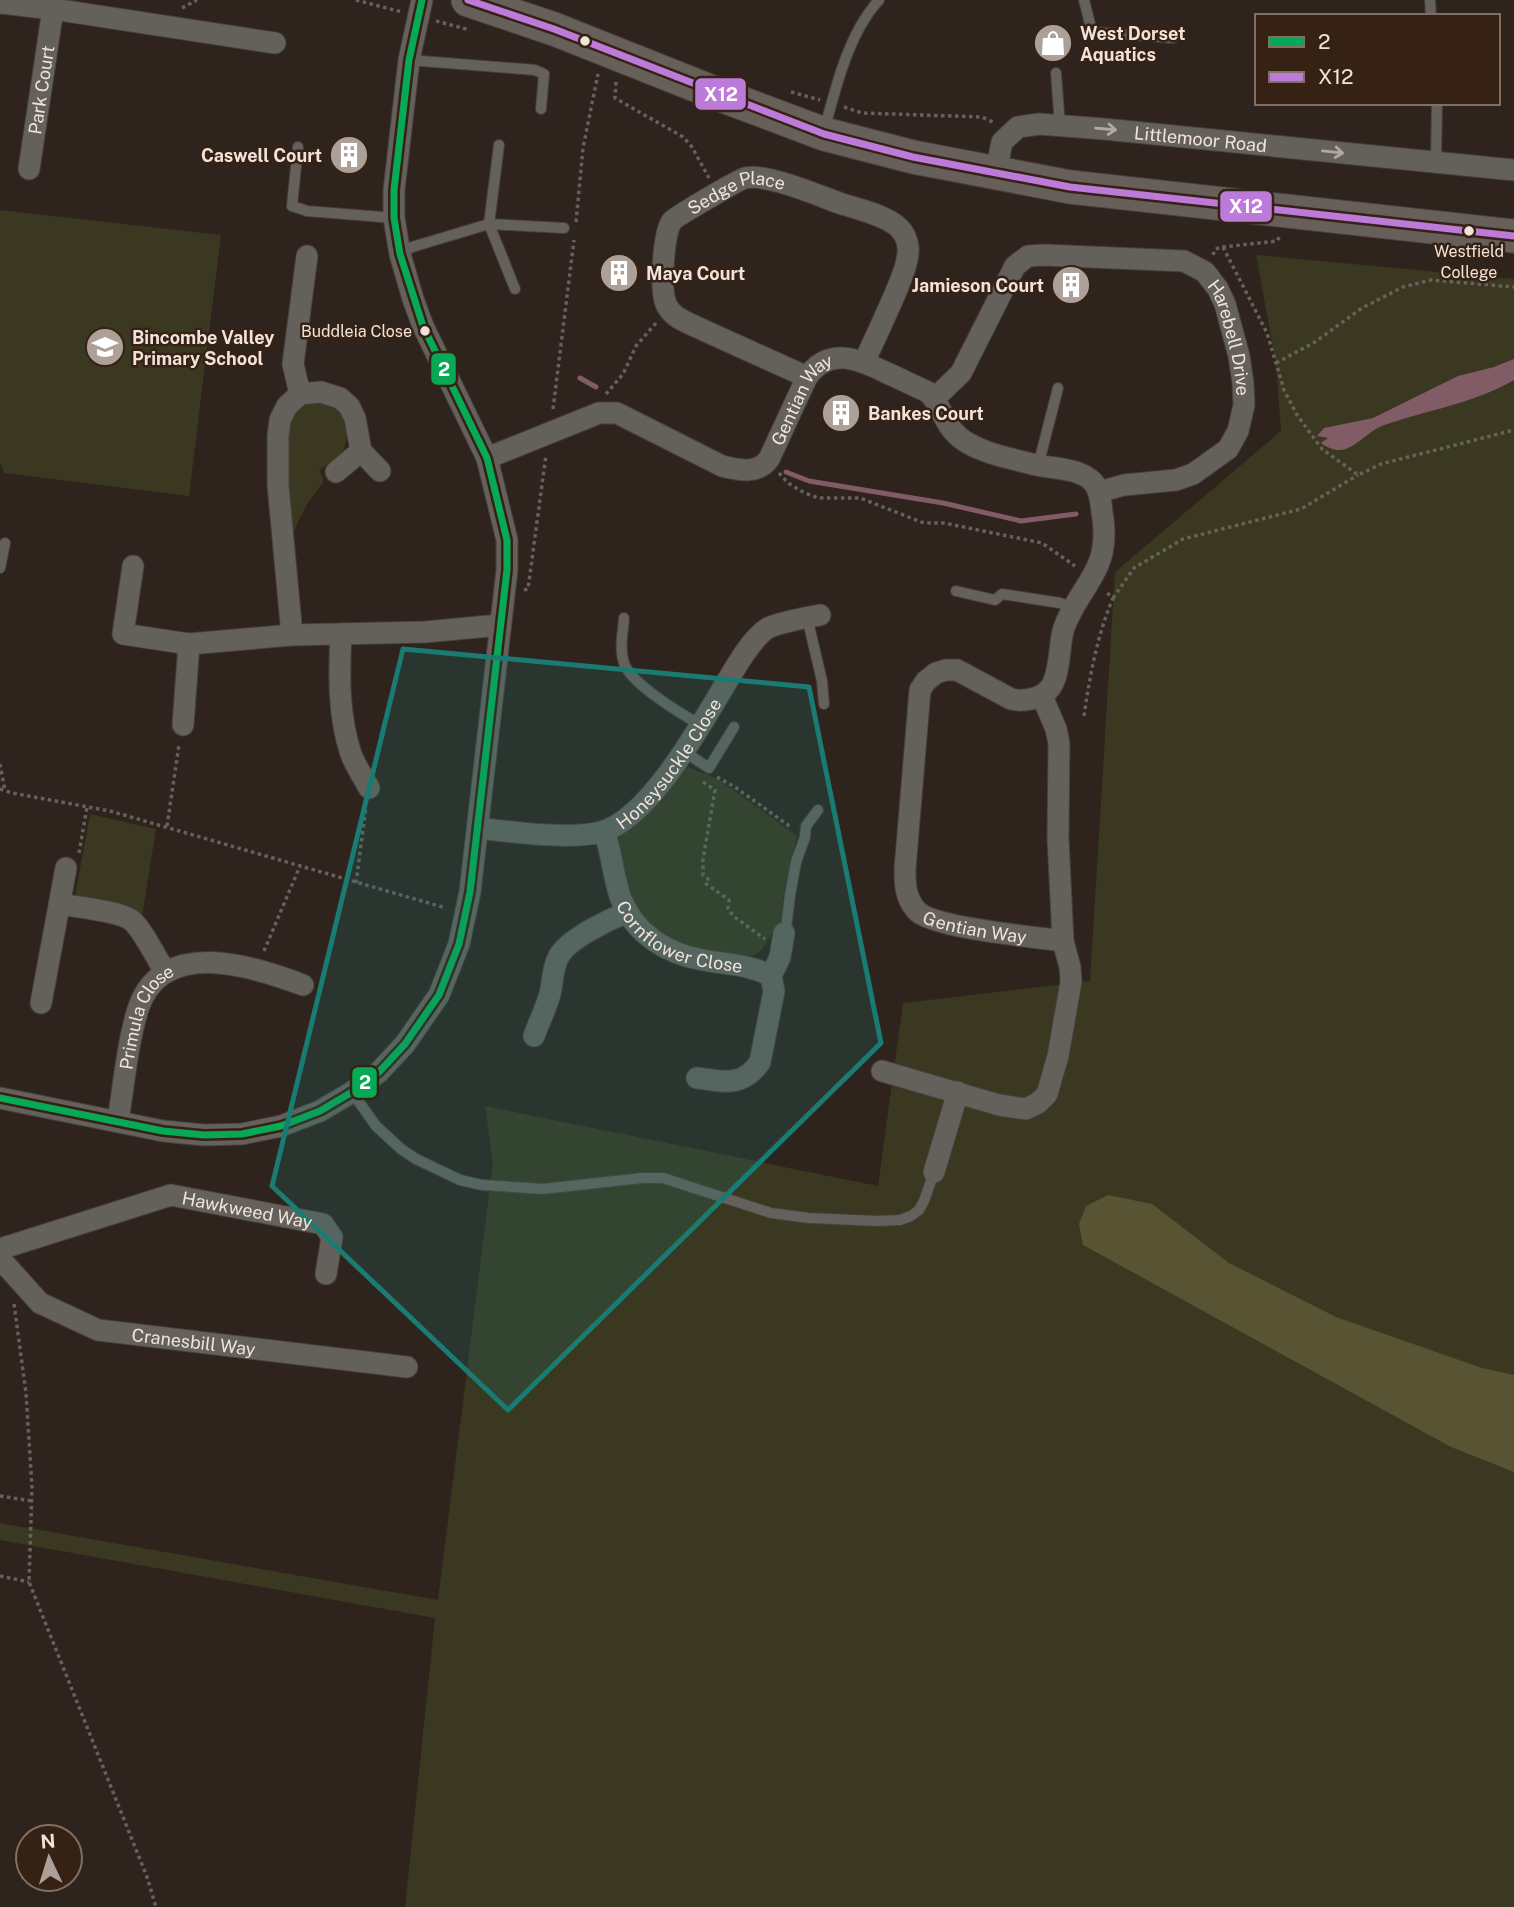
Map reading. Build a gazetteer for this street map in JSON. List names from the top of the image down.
{
  "streets": {
    "street": [
      "Park Court",
      "Littlemoor Road",
      "Sedge Place",
      "Harebell Drive",
      "Gentian Way",
      "Honeysuckle Close",
      "Cornflower Close",
      "Primula Close",
      "Hawkweed Way",
      "Cranesbill Way"
    ]
  },
  "crossings": [
    ["Sedge Place", "Gentian Way"],
    ["Harebell Drive", "Gentian Way"],
    ["Honeysuckle Close", "Cornflower Close"],
    ["Hawkweed Way", "Cranesbill Way"]
  ],
  "one_way": ["Littlemoor Road"],
  "places": {
    "shop": ["West Dorset Aquatics"],
    "building": [
      "Caswell Court",
      "Maya Court",
      "Jamieson Court",
      "Bankes Court"
    ],
    "other": ["Westfield College", "Buddleia Close"],
    "school or university": ["Bincombe Valley Primary School"]
  },
  "lines": ["transit line 2", "transit line X12"],
  "legend": ["2", "X12"],
  "north": "top"
}
